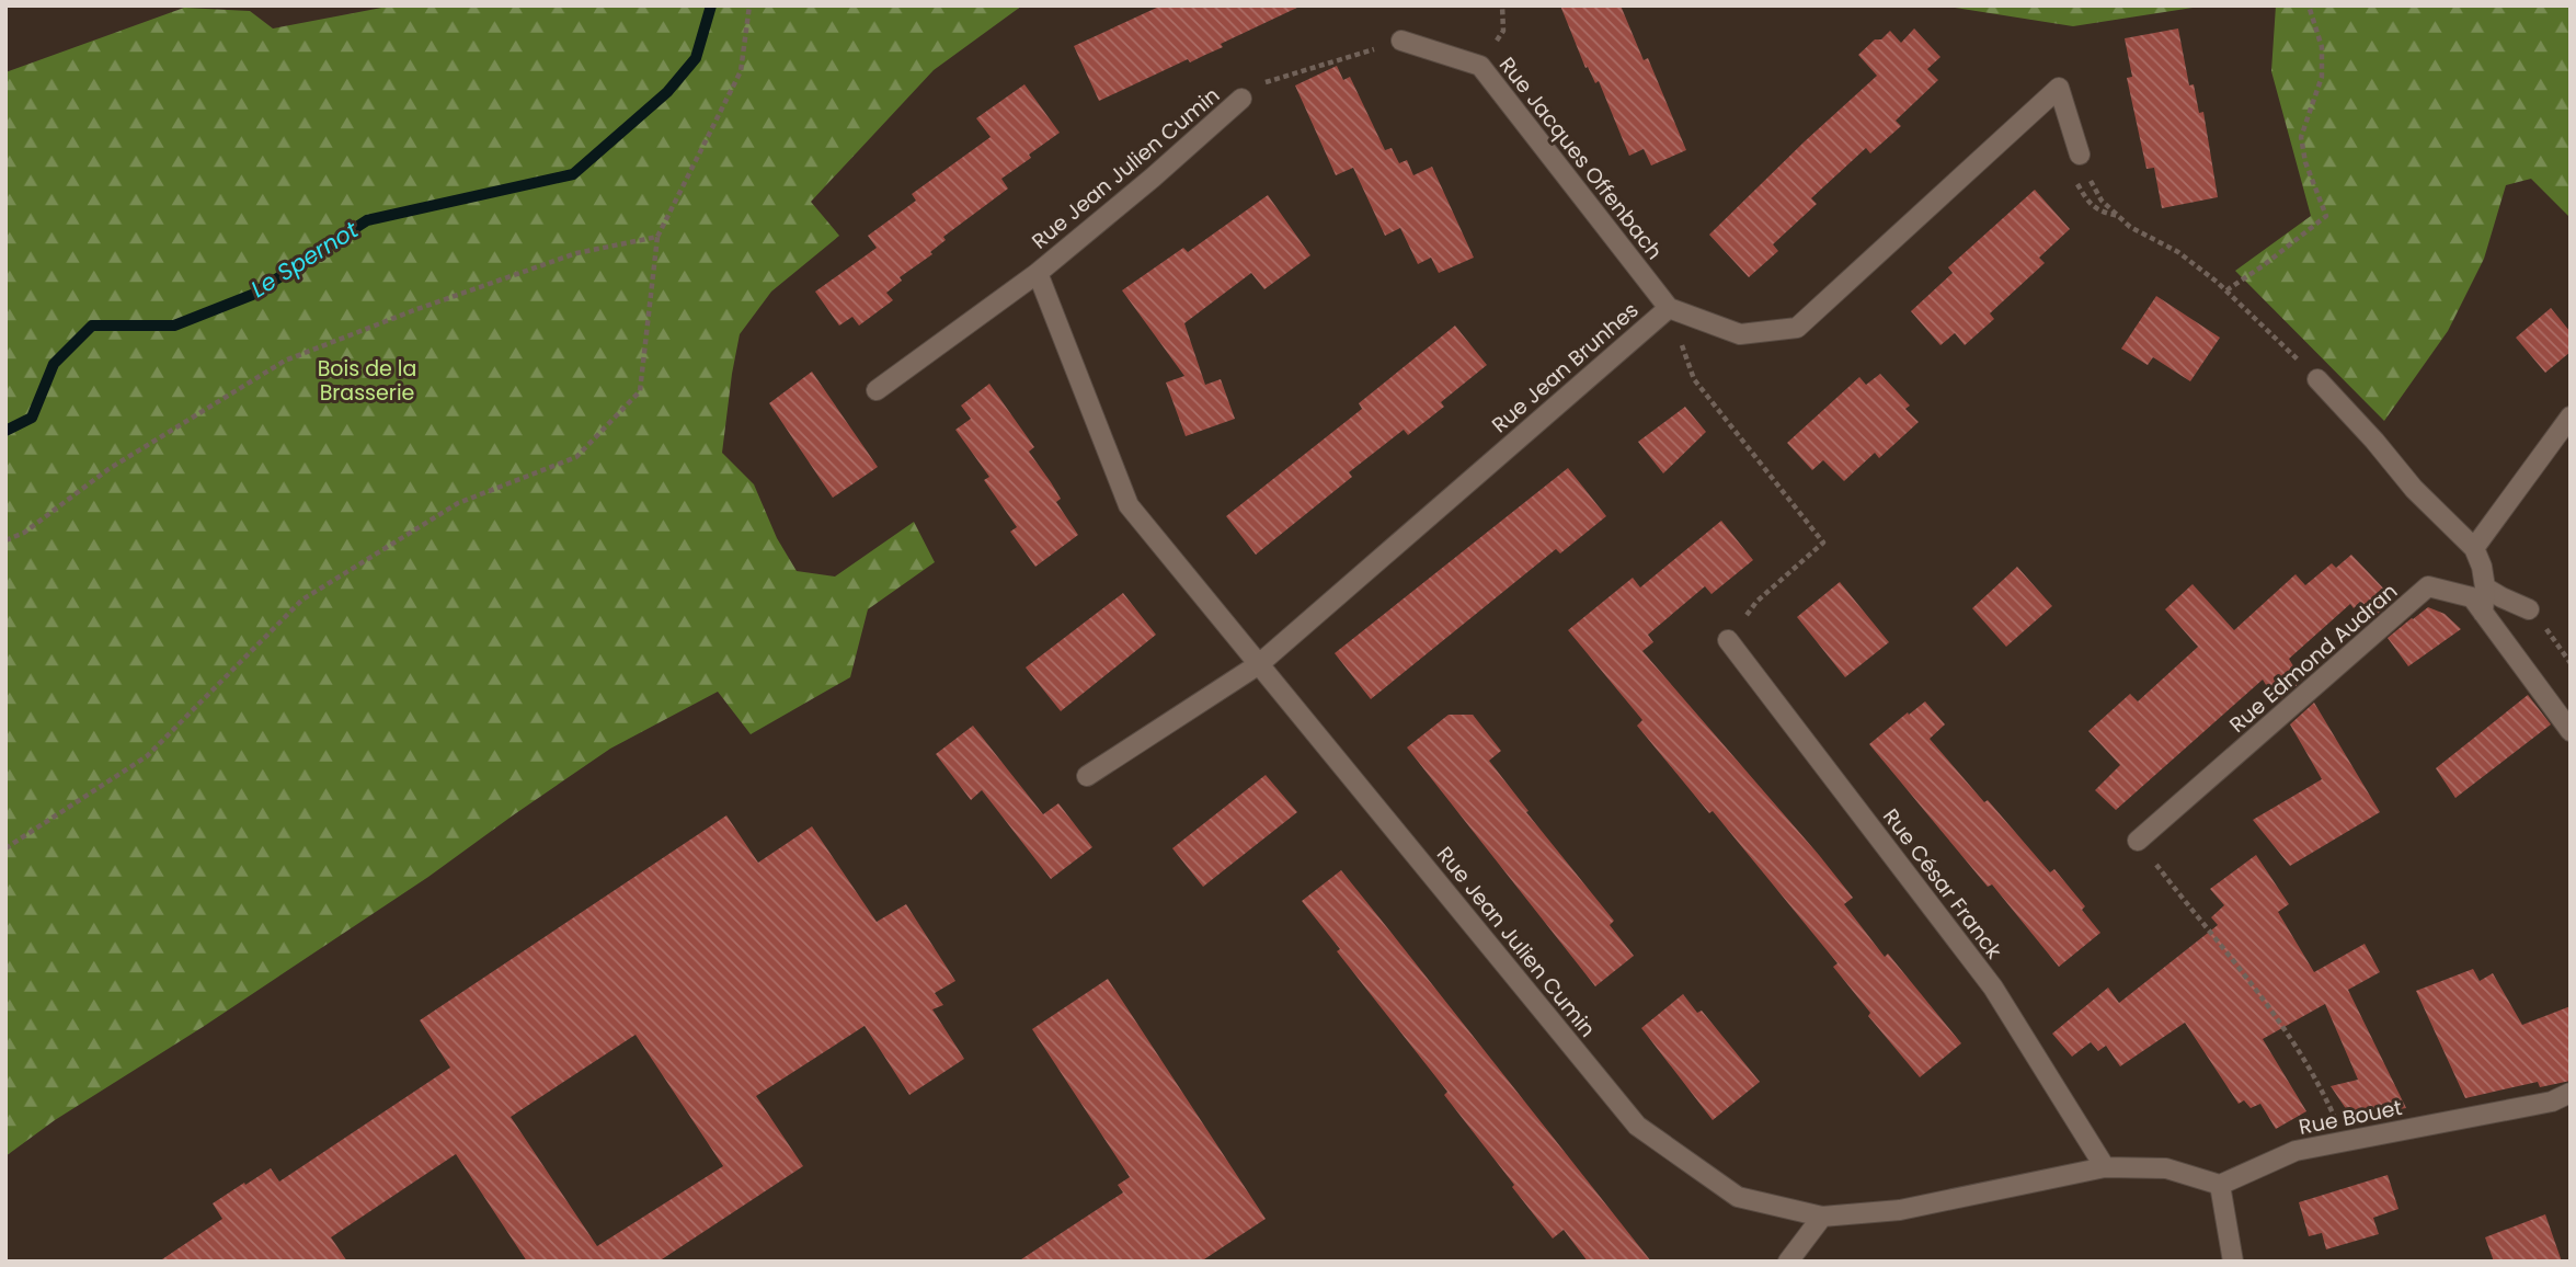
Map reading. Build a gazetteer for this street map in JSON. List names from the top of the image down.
{
  "streets": {
    "street": [
      "Rue Jacques Offenbach",
      "Rue Jean Julien Cumin",
      "Rue Jean Brunhes",
      "Rue Edmond Audran",
      "Rue César Franck",
      "Rue Bouet"
    ]
  },
  "crossings": [
    ["Rue Jacques Offenbach", "Rue Jean Brunhes"],
    ["Rue Jean Julien Cumin", "Rue Jean Brunhes"],
    ["Rue Jean Julien Cumin", "Rue César Franck"],
    ["Rue Jean Julien Cumin", "Rue Bouet"]
  ],
  "water": ["Le Spernot"],
  "parks": ["Bois de la Brasserie"]
}
